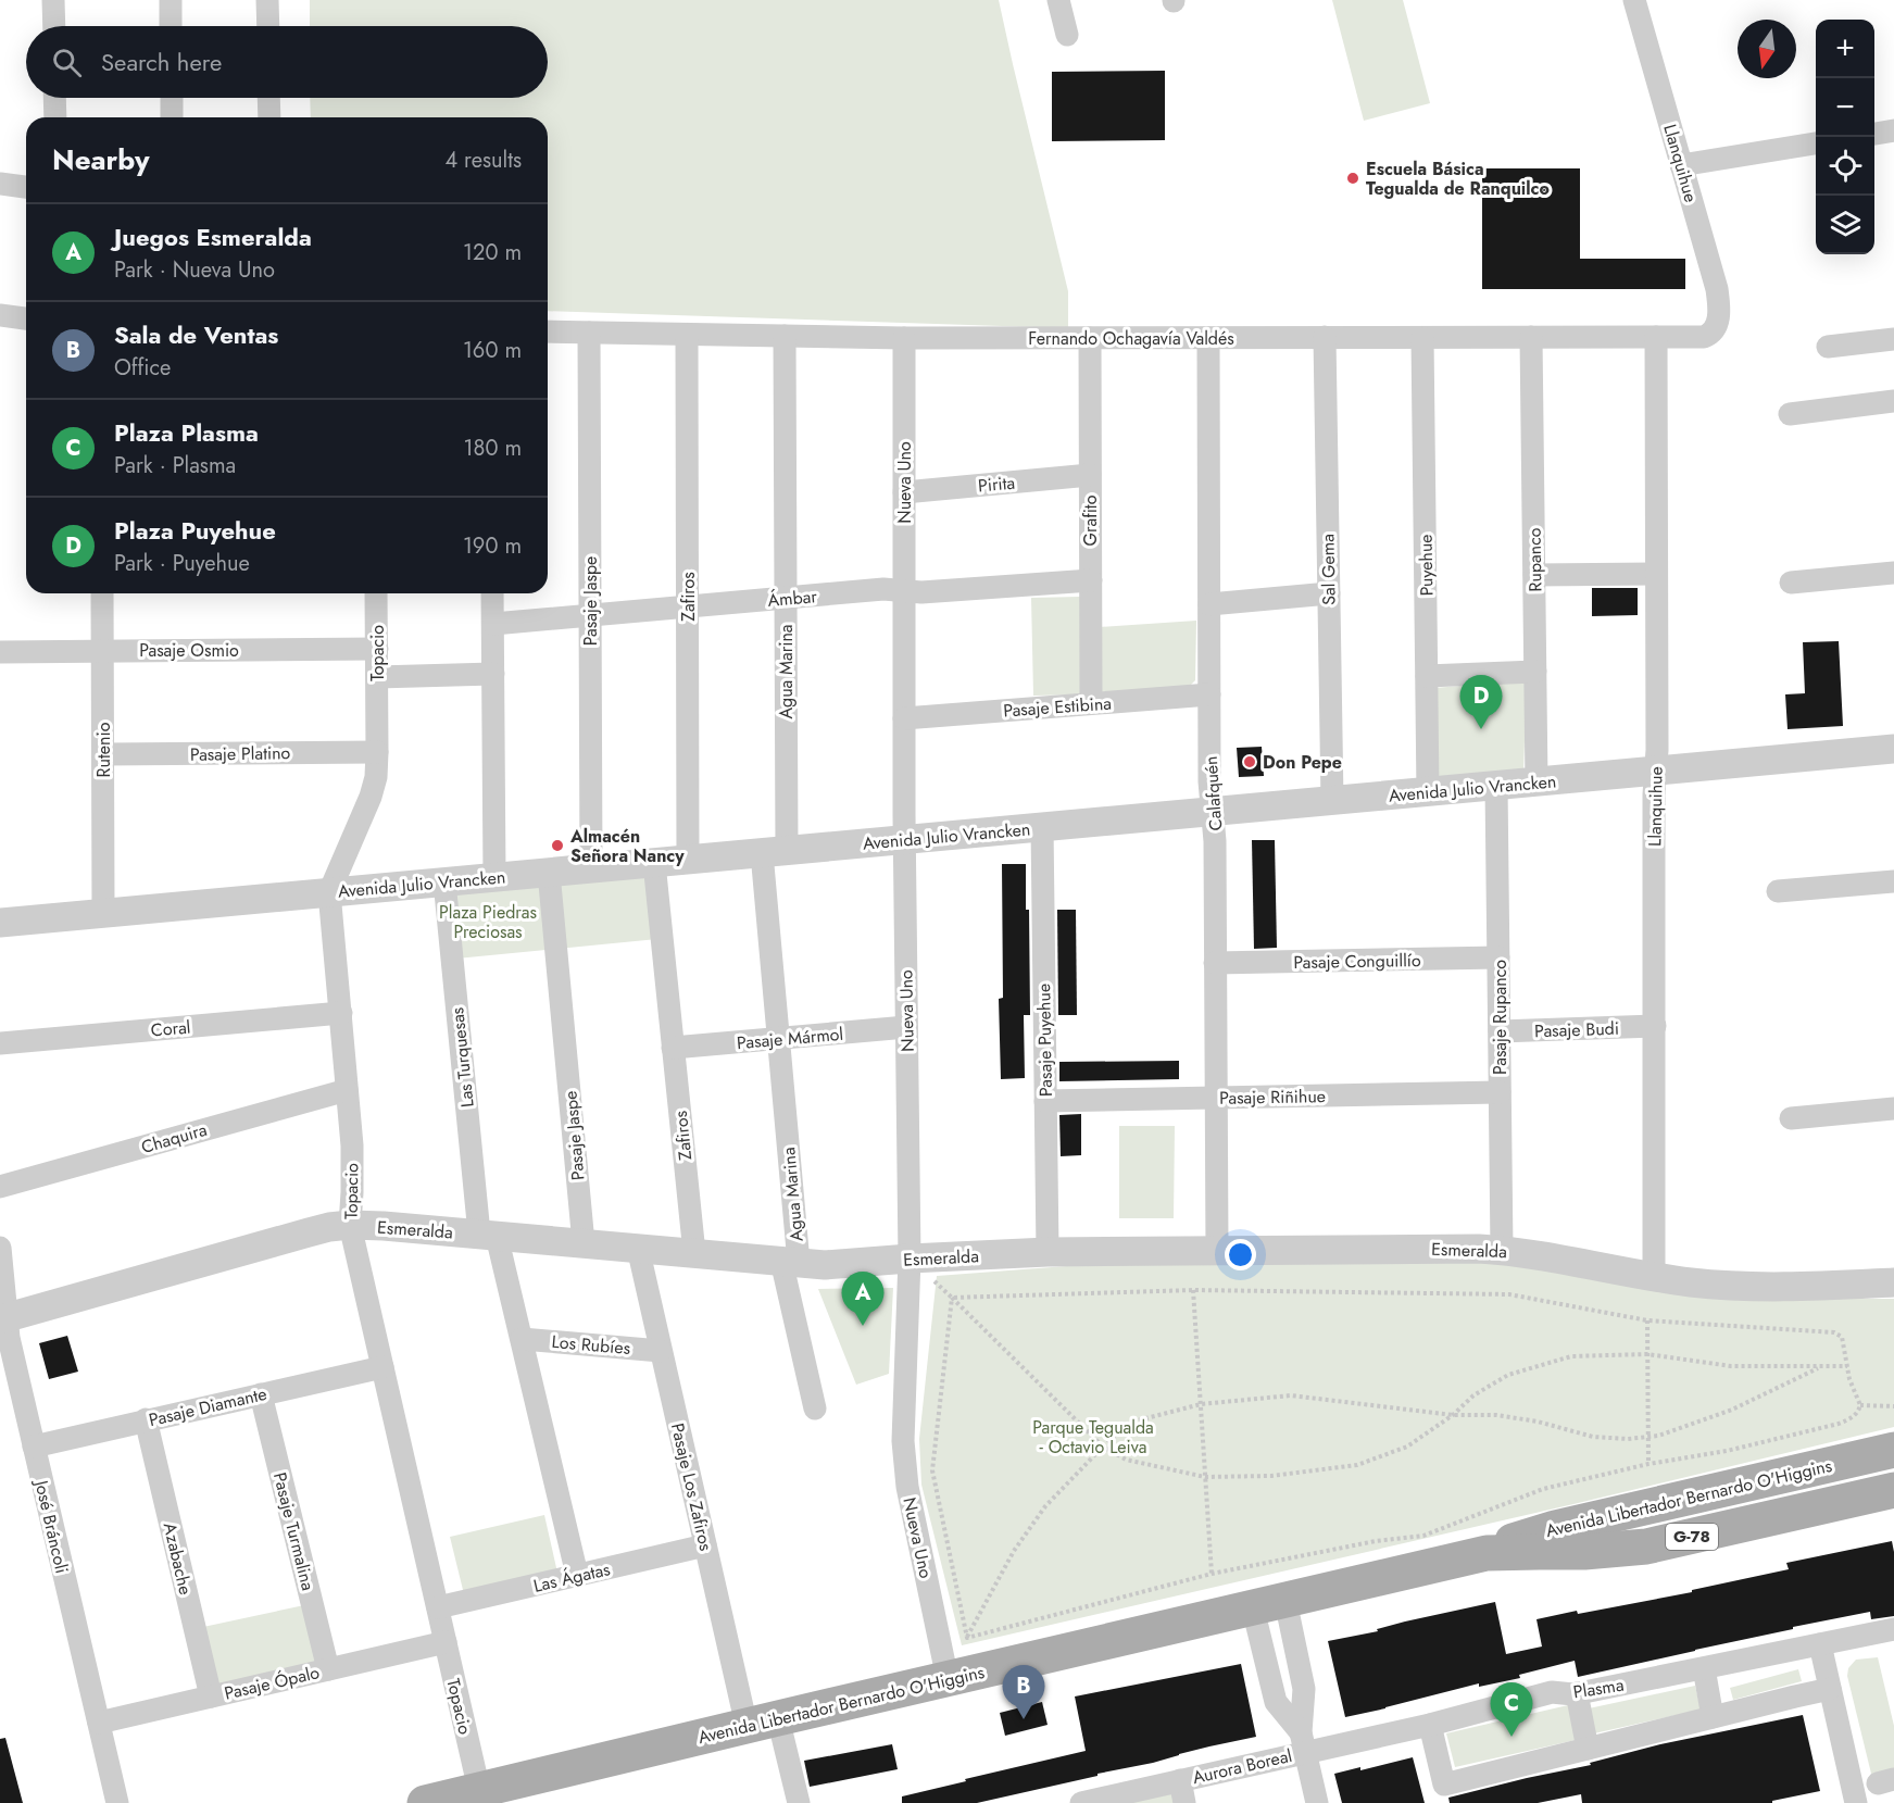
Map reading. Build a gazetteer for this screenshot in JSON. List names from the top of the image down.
{
  "streets": {
    "main road": ["Avenida Libertador Bernardo O'Higgins", "G-78"],
    "street": [
      "Llanquihue",
      "Fernando Ochagavía Valdés",
      "Nueva Uno",
      "Pirita",
      "Grafito",
      "Rupanco",
      "Puyehue",
      "Sal Gema",
      "Zafiros",
      "Ámbar",
      "Pasaje Jaspe",
      "Pasaje Osmio",
      "Topacio",
      "Agua Marina",
      "Pasaje Estibina",
      "Rutenio",
      "Pasaje Platino",
      "Avenida Julio Vrancken",
      "Calafquén",
      "Pasaje Conguillío",
      "Pasaje Rupanco",
      "Coral",
      "Pasaje Budi",
      "Pasaje Mármol",
      "Pasaje Puyehue",
      "Las Turquesas",
      "Pasaje Riñihue",
      "Chaquira",
      "Esmeralda",
      "Los Rubíes",
      "Pasaje Diamante",
      "Pasaje Los Zafiros",
      "José Bráncoli",
      "Pasaje Turmalina",
      "Azabache",
      "Las Ágatas",
      "Pasaje Ópalo",
      "Plasma",
      "Aurora Boreal"
    ]
  },
  "crossings": [
    ["Llanquihue", "Fernando Ochagavía Valdés"],
    ["Llanquihue", "Avenida Julio Vrancken"],
    ["Llanquihue", "Pasaje Budi"],
    ["Llanquihue", "Esmeralda"],
    ["Fernando Ochagavía Valdés", "Nueva Uno"],
    ["Fernando Ochagavía Valdés", "Grafito"],
    ["Fernando Ochagavía Valdés", "Rupanco"],
    ["Fernando Ochagavía Valdés", "Puyehue"],
    ["Fernando Ochagavía Valdés", "Sal Gema"],
    ["Fernando Ochagavía Valdés", "Zafiros"],
    ["Fernando Ochagavía Valdés", "Pasaje Jaspe"],
    ["Fernando Ochagavía Valdés", "Agua Marina"],
    ["Fernando Ochagavía Valdés", "Calafquén"],
    ["Nueva Uno", "Pirita"],
    ["Nueva Uno", "Ámbar"],
    ["Nueva Uno", "Pasaje Estibina"],
    ["Nueva Uno", "Avenida Julio Vrancken"],
    ["Nueva Uno", "Pasaje Mármol"],
    ["Nueva Uno", "Esmeralda"],
    ["Nueva Uno", "Avenida Libertador Bernardo O'Higgins"],
    ["Pirita", "Grafito"],
    ["Grafito", "Ámbar"],
    ["Grafito", "Pasaje Estibina"],
    ["Rupanco", "Avenida Julio Vrancken"],
    ["Puyehue", "Avenida Julio Vrancken"],
    ["Sal Gema", "Avenida Julio Vrancken"],
    ["Zafiros", "Ámbar"],
    ["Zafiros", "Avenida Julio Vrancken"],
    ["Zafiros", "Pasaje Mármol"],
    ["Zafiros", "Esmeralda"],
    ["Ámbar", "Pasaje Jaspe"],
    ["Ámbar", "Agua Marina"],
    ["Pasaje Jaspe", "Avenida Julio Vrancken"],
    ["Pasaje Jaspe", "Esmeralda"],
    ["Pasaje Osmio", "Topacio"],
    ["Pasaje Osmio", "Rutenio"],
    ["Topacio", "Pasaje Platino"],
    ["Topacio", "Avenida Julio Vrancken"],
    ["Topacio", "Coral"],
    ["Topacio", "Chaquira"],
    ["Topacio", "Esmeralda"],
    ["Topacio", "Pasaje Diamante"],
    ["Topacio", "Avenida Libertador Bernardo O'Higgins"],
    ["Topacio", "Las Ágatas"],
    ["Topacio", "Pasaje Ópalo"],
    ["Agua Marina", "Avenida Julio Vrancken"],
    ["Agua Marina", "Pasaje Mármol"],
    ["Agua Marina", "Esmeralda"],
    ["Pasaje Estibina", "Calafquén"],
    ["Rutenio", "Pasaje Platino"],
    ["Rutenio", "Avenida Julio Vrancken"],
    ["Avenida Julio Vrancken", "Calafquén"],
    ["Avenida Julio Vrancken", "Pasaje Rupanco"],
    ["Avenida Julio Vrancken", "Pasaje Puyehue"],
    ["Avenida Julio Vrancken", "Las Turquesas"],
    ["Calafquén", "Pasaje Conguillío"],
    ["Calafquén", "Pasaje Riñihue"],
    ["Calafquén", "Esmeralda"],
    ["Pasaje Conguillío", "Pasaje Rupanco"],
    ["Pasaje Rupanco", "Pasaje Budi"],
    ["Pasaje Rupanco", "Pasaje Riñihue"],
    ["Pasaje Rupanco", "Esmeralda"],
    ["Pasaje Puyehue", "Pasaje Riñihue"],
    ["Pasaje Puyehue", "Esmeralda"],
    ["Las Turquesas", "Esmeralda"],
    ["Las Turquesas", "Los Rubíes"],
    ["Las Turquesas", "Las Ágatas"],
    ["Esmeralda", "Pasaje Los Zafiros"],
    ["Esmeralda", "José Bráncoli"],
    ["Los Rubíes", "Pasaje Los Zafiros"],
    ["Pasaje Diamante", "José Bráncoli"],
    ["Pasaje Diamante", "Pasaje Turmalina"],
    ["Pasaje Diamante", "Azabache"],
    ["Pasaje Los Zafiros", "Avenida Libertador Bernardo O'Higgins"],
    ["Pasaje Los Zafiros", "Las Ágatas"],
    ["José Bráncoli", "Pasaje Ópalo"],
    ["Pasaje Turmalina", "Pasaje Ópalo"],
    ["Azabache", "Pasaje Ópalo"],
    ["Plasma", "Aurora Boreal"]
  ],
  "parks": ["Plaza Piedras Preciosas", "Parque Tegualda - Octavio Leiva"],
  "places": ["Escuela Básica Tegualda de Ranquilco", "Don Pepe", "Almacén Señora Nancy"],
  "north": "bottom",
  "page": {
    "map_buttons": ["+", "−"],
    "search": "Search here",
    "heading": ["Nearby", "4 results"],
    "list": [
      {
        "mark": "A",
        "name": "Juegos Esmeralda",
        "note": "Park · Nueva Uno",
        "value": "120 m"
      },
      {
        "mark": "B",
        "name": "Sala de Ventas",
        "note": "Office",
        "value": "160 m"
      },
      {
        "mark": "C",
        "name": "Plaza Plasma",
        "note": "Park · Plasma",
        "value": "180 m"
      },
      {
        "mark": "D",
        "name": "Plaza Puyehue",
        "note": "Park · Puyehue",
        "value": "190 m"
      }
    ],
    "pins": [
      "D",
      "A",
      "B",
      "C"
    ]
  }
}
